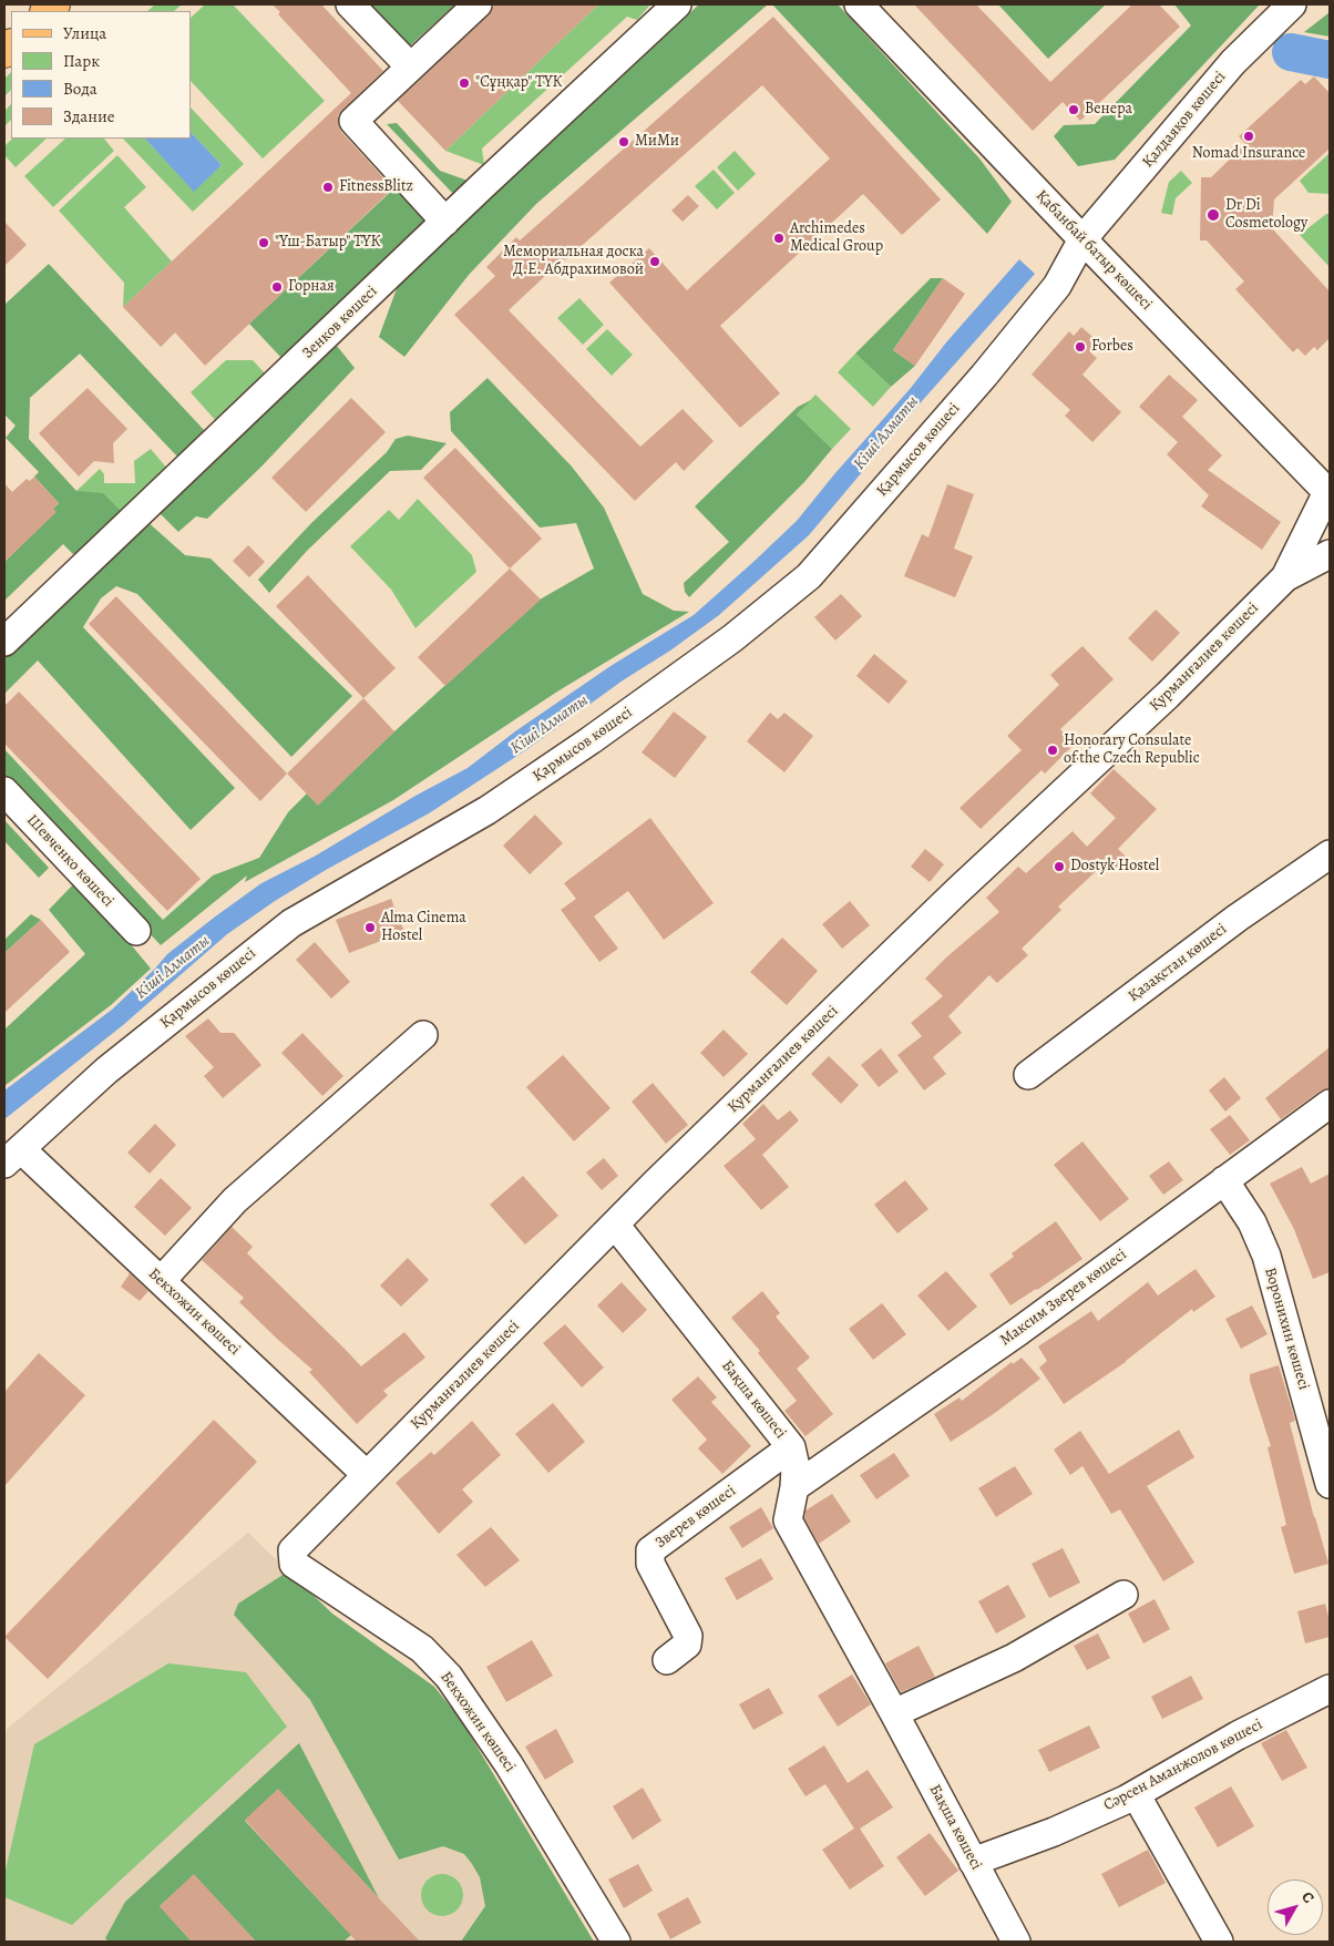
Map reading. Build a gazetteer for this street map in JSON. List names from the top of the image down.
{
  "streets": {
    "street": [
      "Қалдаяқов көшесі",
      "Қабанбай батыр көшесі",
      "Зенков көшесі",
      "Қармысов көшесі",
      "Қурманғалиев көшесі",
      "Шевченко көшесі",
      "Қазақстан көшесі",
      "Максим Зверев көшесі",
      "Бекхожин көшесі",
      "Воронихин көшесі",
      "Бақша көшесі",
      "Зверев көшесі",
      "Сәрсен Аманжолов көшесі"
    ]
  },
  "crossings": [
    ["Қалдаяқов көшесі", "Қабанбай батыр көшесі"],
    ["Қалдаяқов көшесі", "Қармысов көшесі"],
    ["Қабанбай батыр көшесі", "Қармысов көшесі"],
    ["Қармысов көшесі", "Бекхожин көшесі"],
    ["Қурманғалиев көшесі", "Бекхожин көшесі"],
    ["Қурманғалиев көшесі", "Бақша көшесі"],
    ["Максим Зверев көшесі", "Воронихин көшесі"],
    ["Максим Зверев көшесі", "Бақша көшесі"],
    ["Бақша көшесі", "Зверев көшесі"],
    ["Бақша көшесі", "Сәрсен Аманжолов көшесі"]
  ],
  "water": ["Кіші Алматы"],
  "places": [
    "\"Сұңқар\" ТҮК",
    "Венера",
    "Nomad Insurance",
    "МиМи",
    "FitnessBlitz",
    "Dr Di Cosmetology",
    "Archimedes Medical Group",
    "\"Үш-Батыр\" ТҮК",
    "Мемориальная доска Д.Е. Абдрахимовой",
    "Горная",
    "Forbes",
    "Honorary Consulate of the Czech Republic",
    "Dostyk Hostel",
    "Alma Cinema Hostel"
  ],
  "legend": [
    "Улица",
    "Парк",
    "Вода",
    "Здание"
  ],
  "north": "top right"
}
